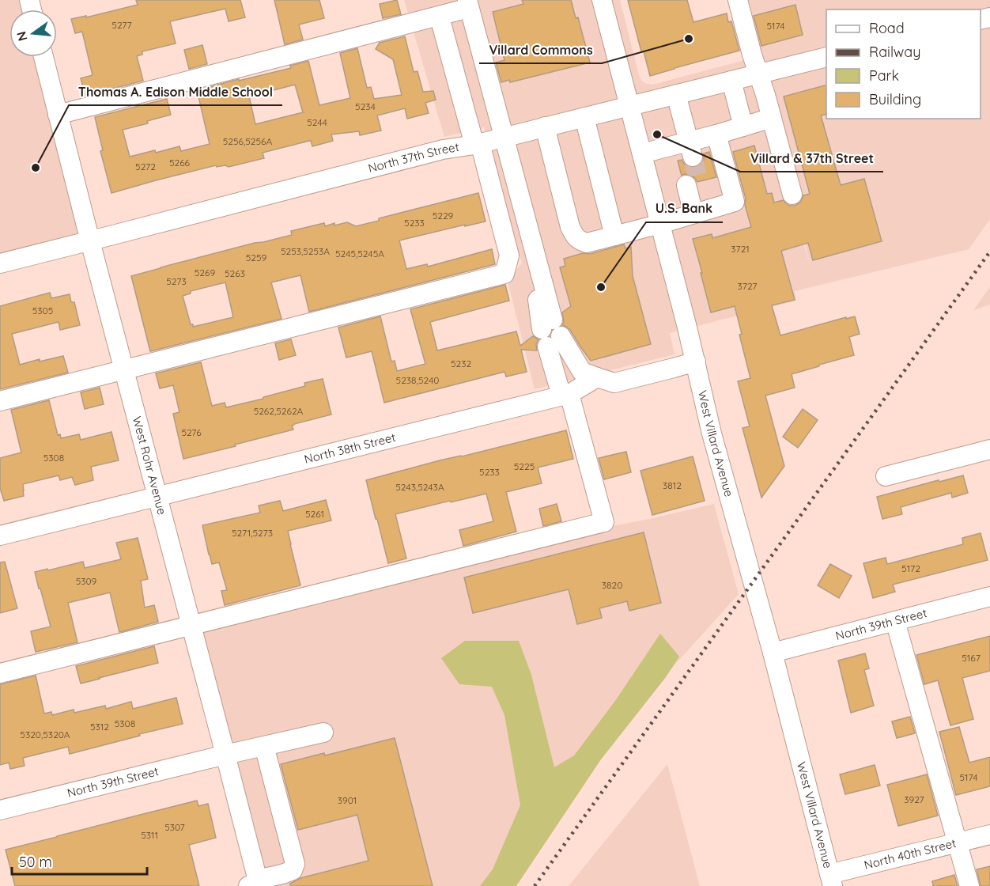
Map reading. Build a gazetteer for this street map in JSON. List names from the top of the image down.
{
  "streets": {
    "street": [
      "North 37th Street",
      "West Villard Avenue",
      "North 38th Street",
      "West Rohr Avenue",
      "North 39th Street",
      "North 40th Street"
    ]
  },
  "crossings": [
    ["North 37th Street", "West Villard Avenue"],
    ["North 37th Street", "West Rohr Avenue"],
    ["West Villard Avenue", "North 39th Street"],
    ["West Villard Avenue", "North 40th Street"],
    ["North 38th Street", "West Rohr Avenue"],
    ["West Rohr Avenue", "North 39th Street"]
  ],
  "places": [
    "Villard Commons",
    "Villard & 37th Street",
    "Thomas A. Edison Middle School",
    "U.S. Bank"
  ],
  "house_numbers": [
    "5277",
    "5174",
    "5234",
    "5244",
    "5256,5256A",
    "5266",
    "5272",
    "5229",
    "5233",
    "3721",
    "5253,5253A",
    "5245,5245A",
    "5259",
    "5269",
    "5263",
    "5273",
    "3727",
    "5305",
    "5232",
    "5238,5240",
    "5262,5262A",
    "5276",
    "5308",
    "5225",
    "5233",
    "3812",
    "5243,5243A",
    "5261",
    "5271,5273",
    "5172",
    "5309",
    "3820",
    "5167",
    "5308",
    "5312",
    "5320,5320A",
    "5174",
    "3927",
    "3901",
    "5307",
    "5311"
  ],
  "legend": [
    "Road",
    "Railway",
    "Park",
    "Building"
  ],
  "scale_bar": "50 m",
  "north": "left"
}
